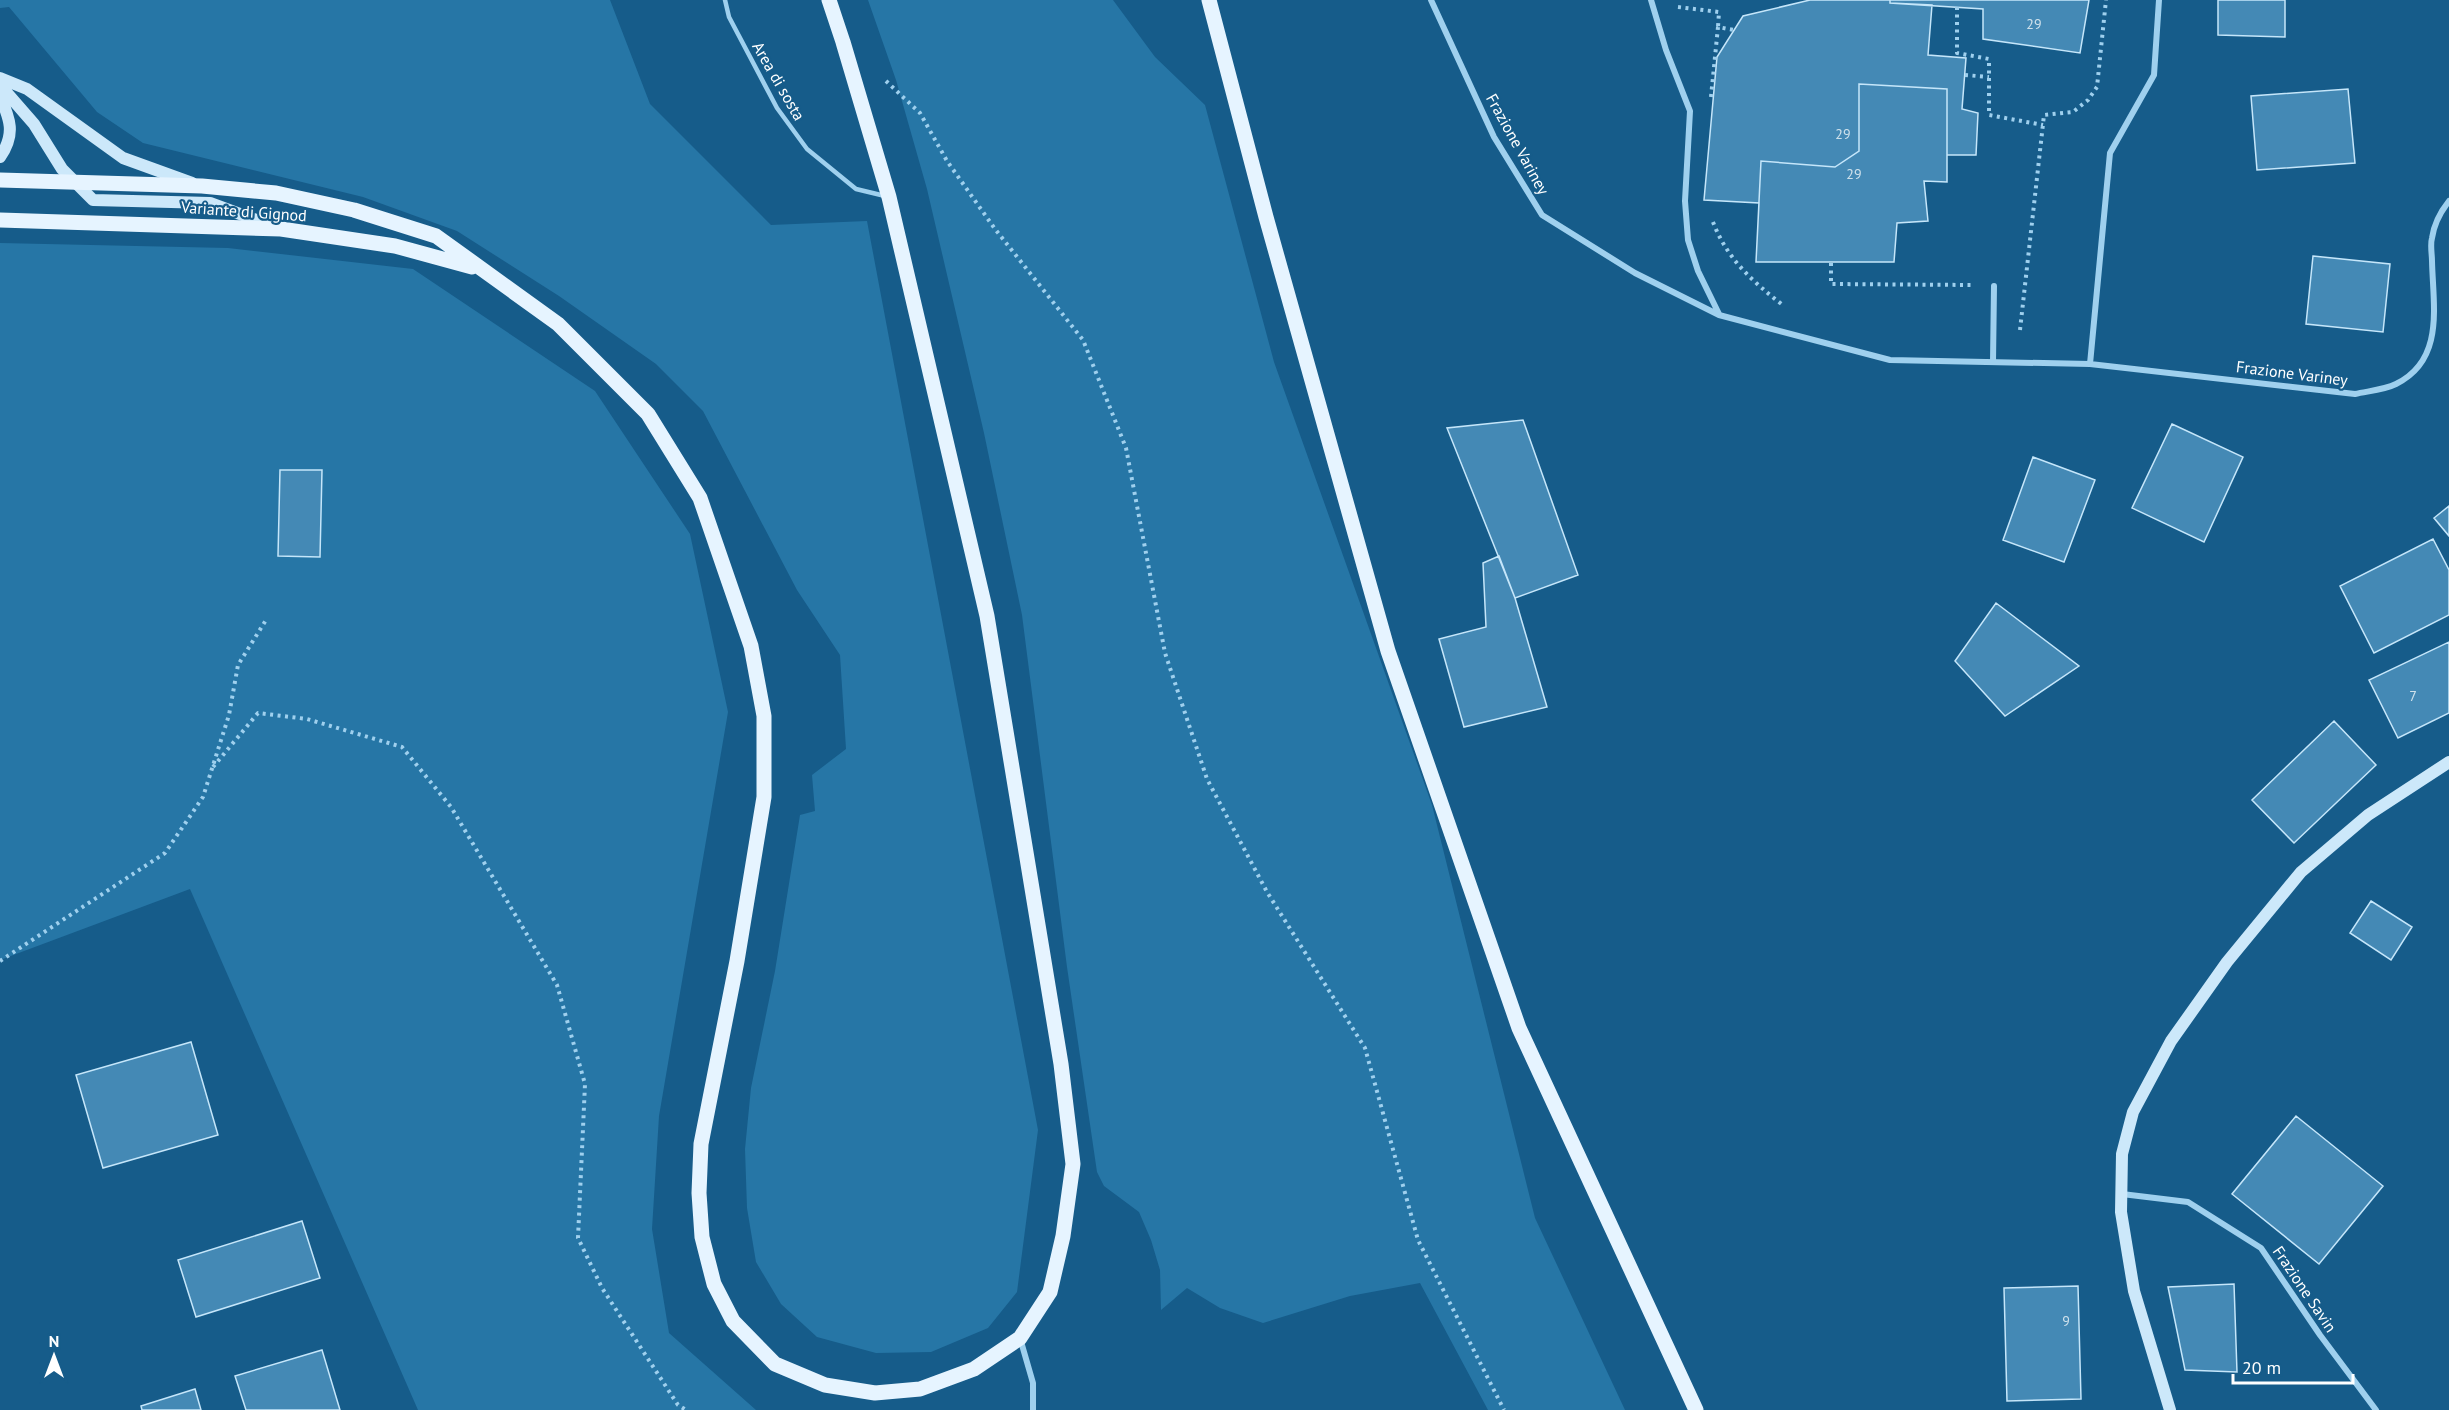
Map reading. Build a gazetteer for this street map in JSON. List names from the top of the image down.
{
  "streets": {
    "main road": ["Variante di Gignod"],
    "street": ["Frazione Variney", "Frazione Savin"],
    "lane": ["Area di sosta"]
  },
  "house_numbers": [
    "29",
    "29",
    "29",
    "7",
    "9"
  ],
  "scale_bar": "20 m",
  "north": "top"
}
